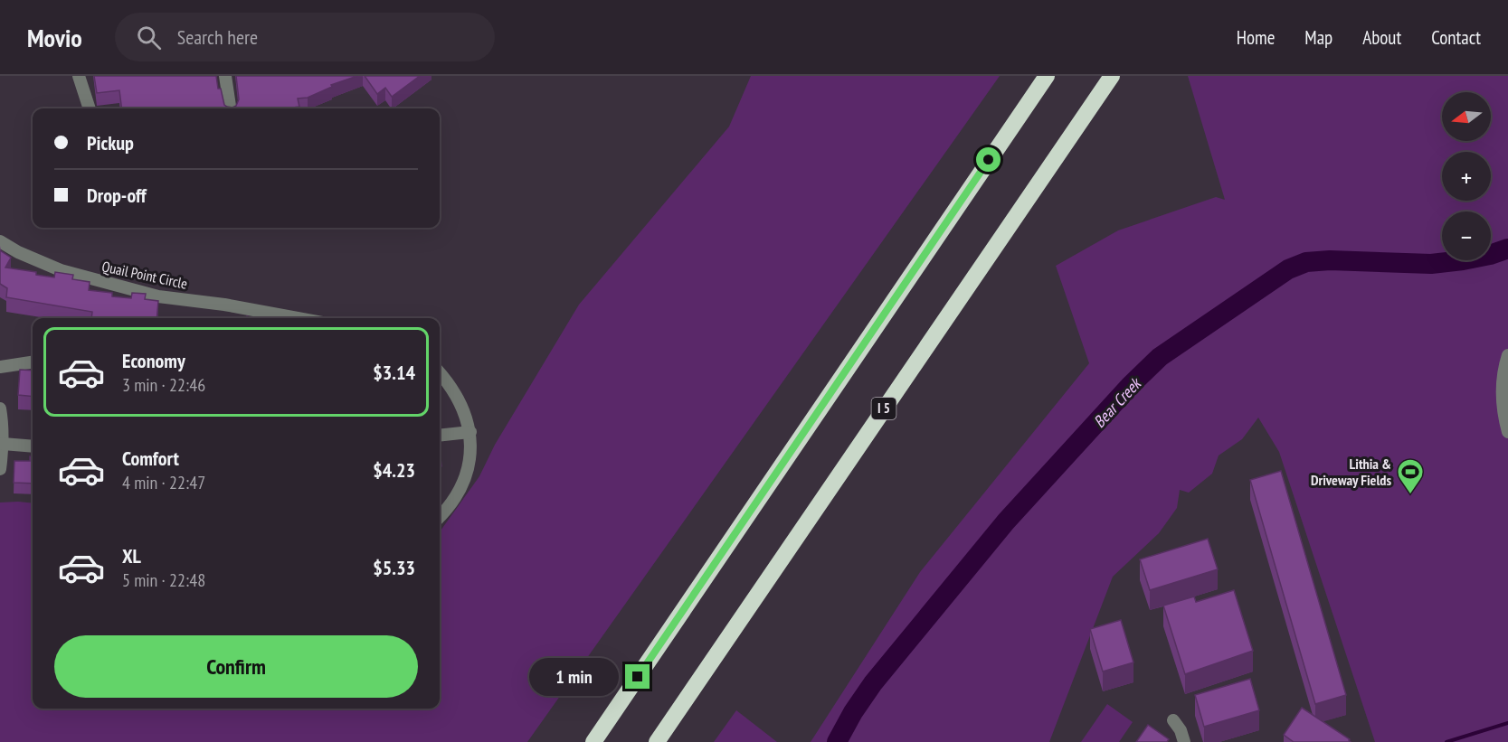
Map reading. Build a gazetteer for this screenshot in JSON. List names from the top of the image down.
{
  "streets": {
    "highway": ["I 5"],
    "street": ["Quail Point Circle"]
  },
  "water": ["Bear Creek"],
  "places": {
    "sports": ["Lithia & Driveway Fields"]
  },
  "north": "left",
  "page": {
    "header": "Movio",
    "search": "Search here",
    "nav": [
      "Home",
      "Map",
      "About",
      "Contact"
    ],
    "map_buttons": ["+", "−"],
    "banner": ["Pickup", "Drop-off"],
    "list": [
      {
        "name": "Economy",
        "note": "3 min · 22:46",
        "value": "$3.14"
      },
      {
        "name": "Comfort",
        "note": "4 min · 22:47",
        "value": "$4.23"
      },
      {
        "name": "XL",
        "note": "5 min · 22:48",
        "value": "$5.33"
      }
    ],
    "buttons": "Confirm",
    "bubble": "1 min"
  }
}
